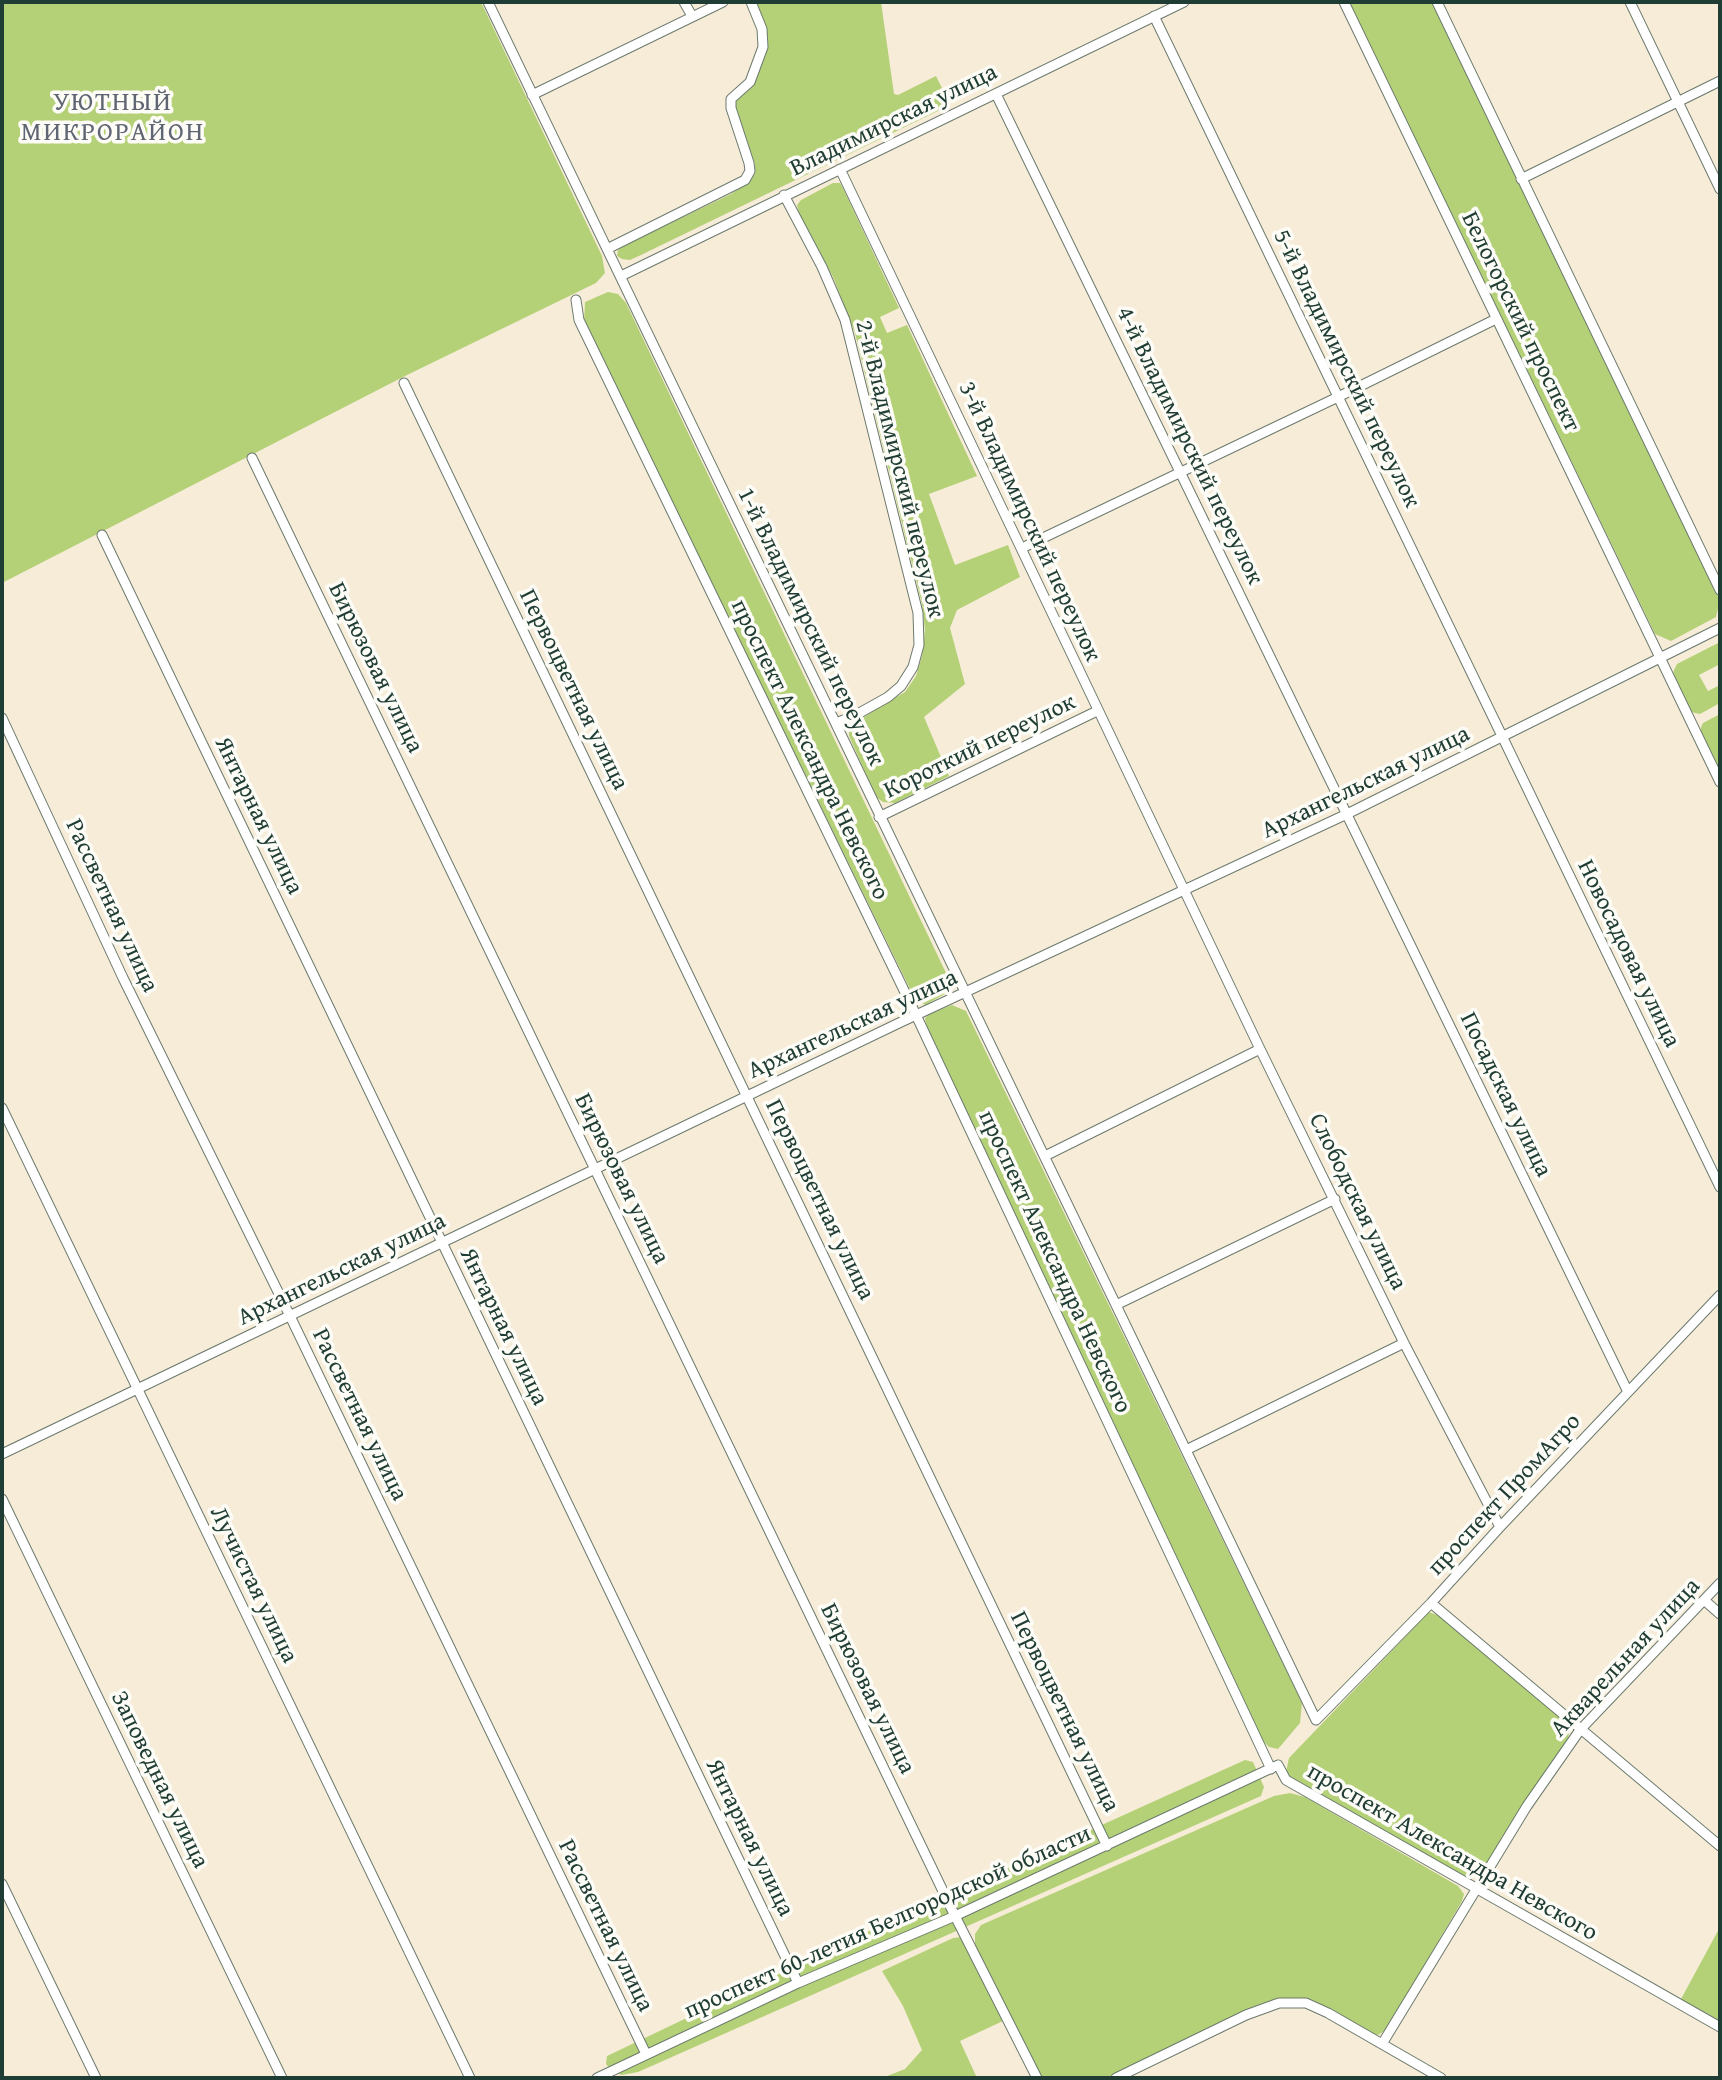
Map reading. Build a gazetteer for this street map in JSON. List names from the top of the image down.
{
  "streets": {
    "street": [
      "Владимирская улица",
      "Белогорский проспект",
      "5-й Владимирский переулок",
      "4-й Владимирский переулок",
      "2-й Владимирский переулок",
      "3-й Владимирский переулок",
      "1-й Владимирский переулок",
      "Бирюзовая улица",
      "Первоцветная улица",
      "Короткий переулок",
      "проспект Александра Невского",
      "Архангельская улица",
      "Янтарная улица",
      "Рассветная улица",
      "Новосадовая улица",
      "Посадская улица",
      "Слободская улица",
      "проспект ПромАгро",
      "Лучистая улица",
      "Акварельная улица",
      "Заповедная улица",
      "проспект 60-летия Белгородской области"
    ]
  },
  "crossings": [
    ["Владимирская улица", "5-й Владимирский переулок"],
    ["Владимирская улица", "4-й Владимирский переулок"],
    ["Владимирская улица", "2-й Владимирский переулок"],
    ["Владимирская улица", "3-й Владимирский переулок"],
    ["Владимирская улица", "1-й Владимирский переулок"],
    ["Белогорский проспект", "Архангельская улица"],
    ["5-й Владимирский переулок", "Архангельская улица"],
    ["5-й Владимирский переулок", "Новосадовая улица"],
    ["4-й Владимирский переулок", "Архангельская улица"],
    ["4-й Владимирский переулок", "Посадская улица"],
    ["2-й Владимирский переулок", "1-й Владимирский переулок"],
    ["3-й Владимирский переулок", "Короткий переулок"],
    ["3-й Владимирский переулок", "Архангельская улица"],
    ["3-й Владимирский переулок", "Слободская улица"],
    ["1-й Владимирский переулок", "Короткий переулок"],
    ["1-й Владимирский переулок", "проспект Александра Невского"],
    ["1-й Владимирский переулок", "Архангельская улица"],
    ["Бирюзовая улица", "Архангельская улица"],
    ["Бирюзовая улица", "проспект 60-летия Белгородской области"],
    ["Первоцветная улица", "Архангельская улица"],
    ["Первоцветная улица", "проспект 60-летия Белгородской области"],
    ["проспект Александра Невского", "Архангельская улица"],
    ["проспект Александра Невского", "проспект ПромАгро"],
    ["проспект Александра Невского", "Акварельная улица"],
    ["проспект Александра Невского", "проспект 60-летия Белгородской области"],
    ["Архангельская улица", "Янтарная улица"],
    ["Архангельская улица", "Рассветная улица"],
    ["Архангельская улица", "Новосадовая улица"],
    ["Архангельская улица", "Посадская улица"],
    ["Архангельская улица", "Слободская улица"],
    ["Архангельская улица", "Лучистая улица"],
    ["Янтарная улица", "проспект 60-летия Белгородской области"],
    ["Рассветная улица", "проспект 60-летия Белгородской области"],
    ["Посадская улица", "проспект ПромАгро"],
    ["Слободская улица", "проспект ПромАгро"]
  ],
  "districts": ["УЮТНЫЙ МИКРОРАЙОН"]
}
